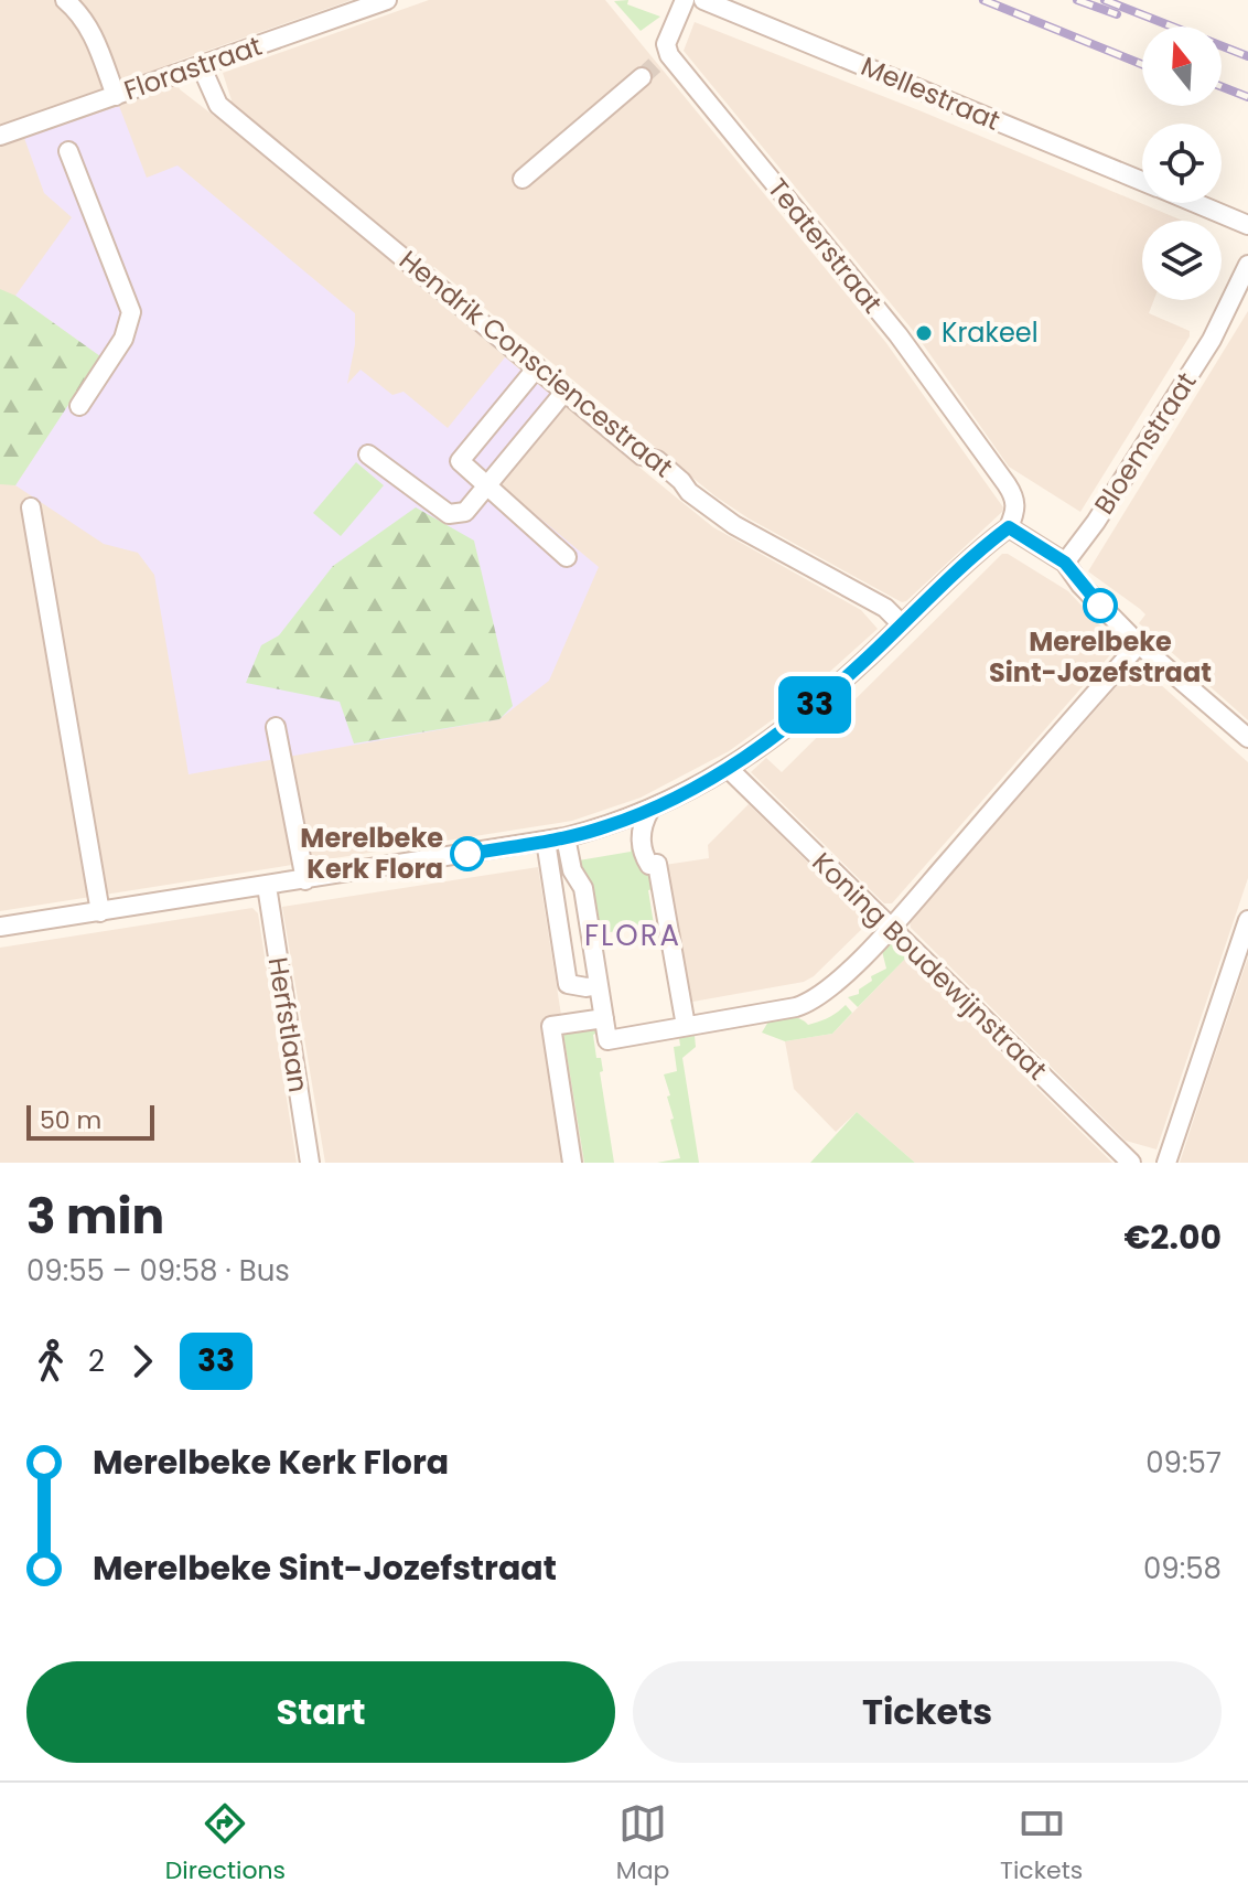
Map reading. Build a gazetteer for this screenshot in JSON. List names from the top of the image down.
{
  "streets": {
    "street": [
      "Florastraat",
      "Mellestraat",
      "Teaterstraat",
      "Hendrik Consciencestraat",
      "Bloemstraat",
      "Koning Boudewijnstraat",
      "Herfstlaan"
    ]
  },
  "crossings": [
    ["Florastraat", "Hendrik Consciencestraat"]
  ],
  "districts": ["FLORA"],
  "places": ["Krakeel", "Merelbeke Sint-Jozefstraat", "Merelbeke Kerk Flora"],
  "lines": ["bus line 33"],
  "scale_bar": "50 m",
  "north": "top",
  "page": {
    "on_map": "33",
    "scale": "50 m",
    "heading": ["3 min", "09:55 – 09:58 · Bus", "€2.00"],
    "legs": ["2", "33"],
    "list": [
      {
        "name": "Merelbeke Kerk Flora",
        "value": "09:57"
      },
      {
        "name": "Merelbeke Sint-Jozefstraat",
        "value": "09:58"
      }
    ],
    "buttons": ["Start", "Tickets"],
    "tabs": ["Directions", "Map", "Tickets"]
  }
}
